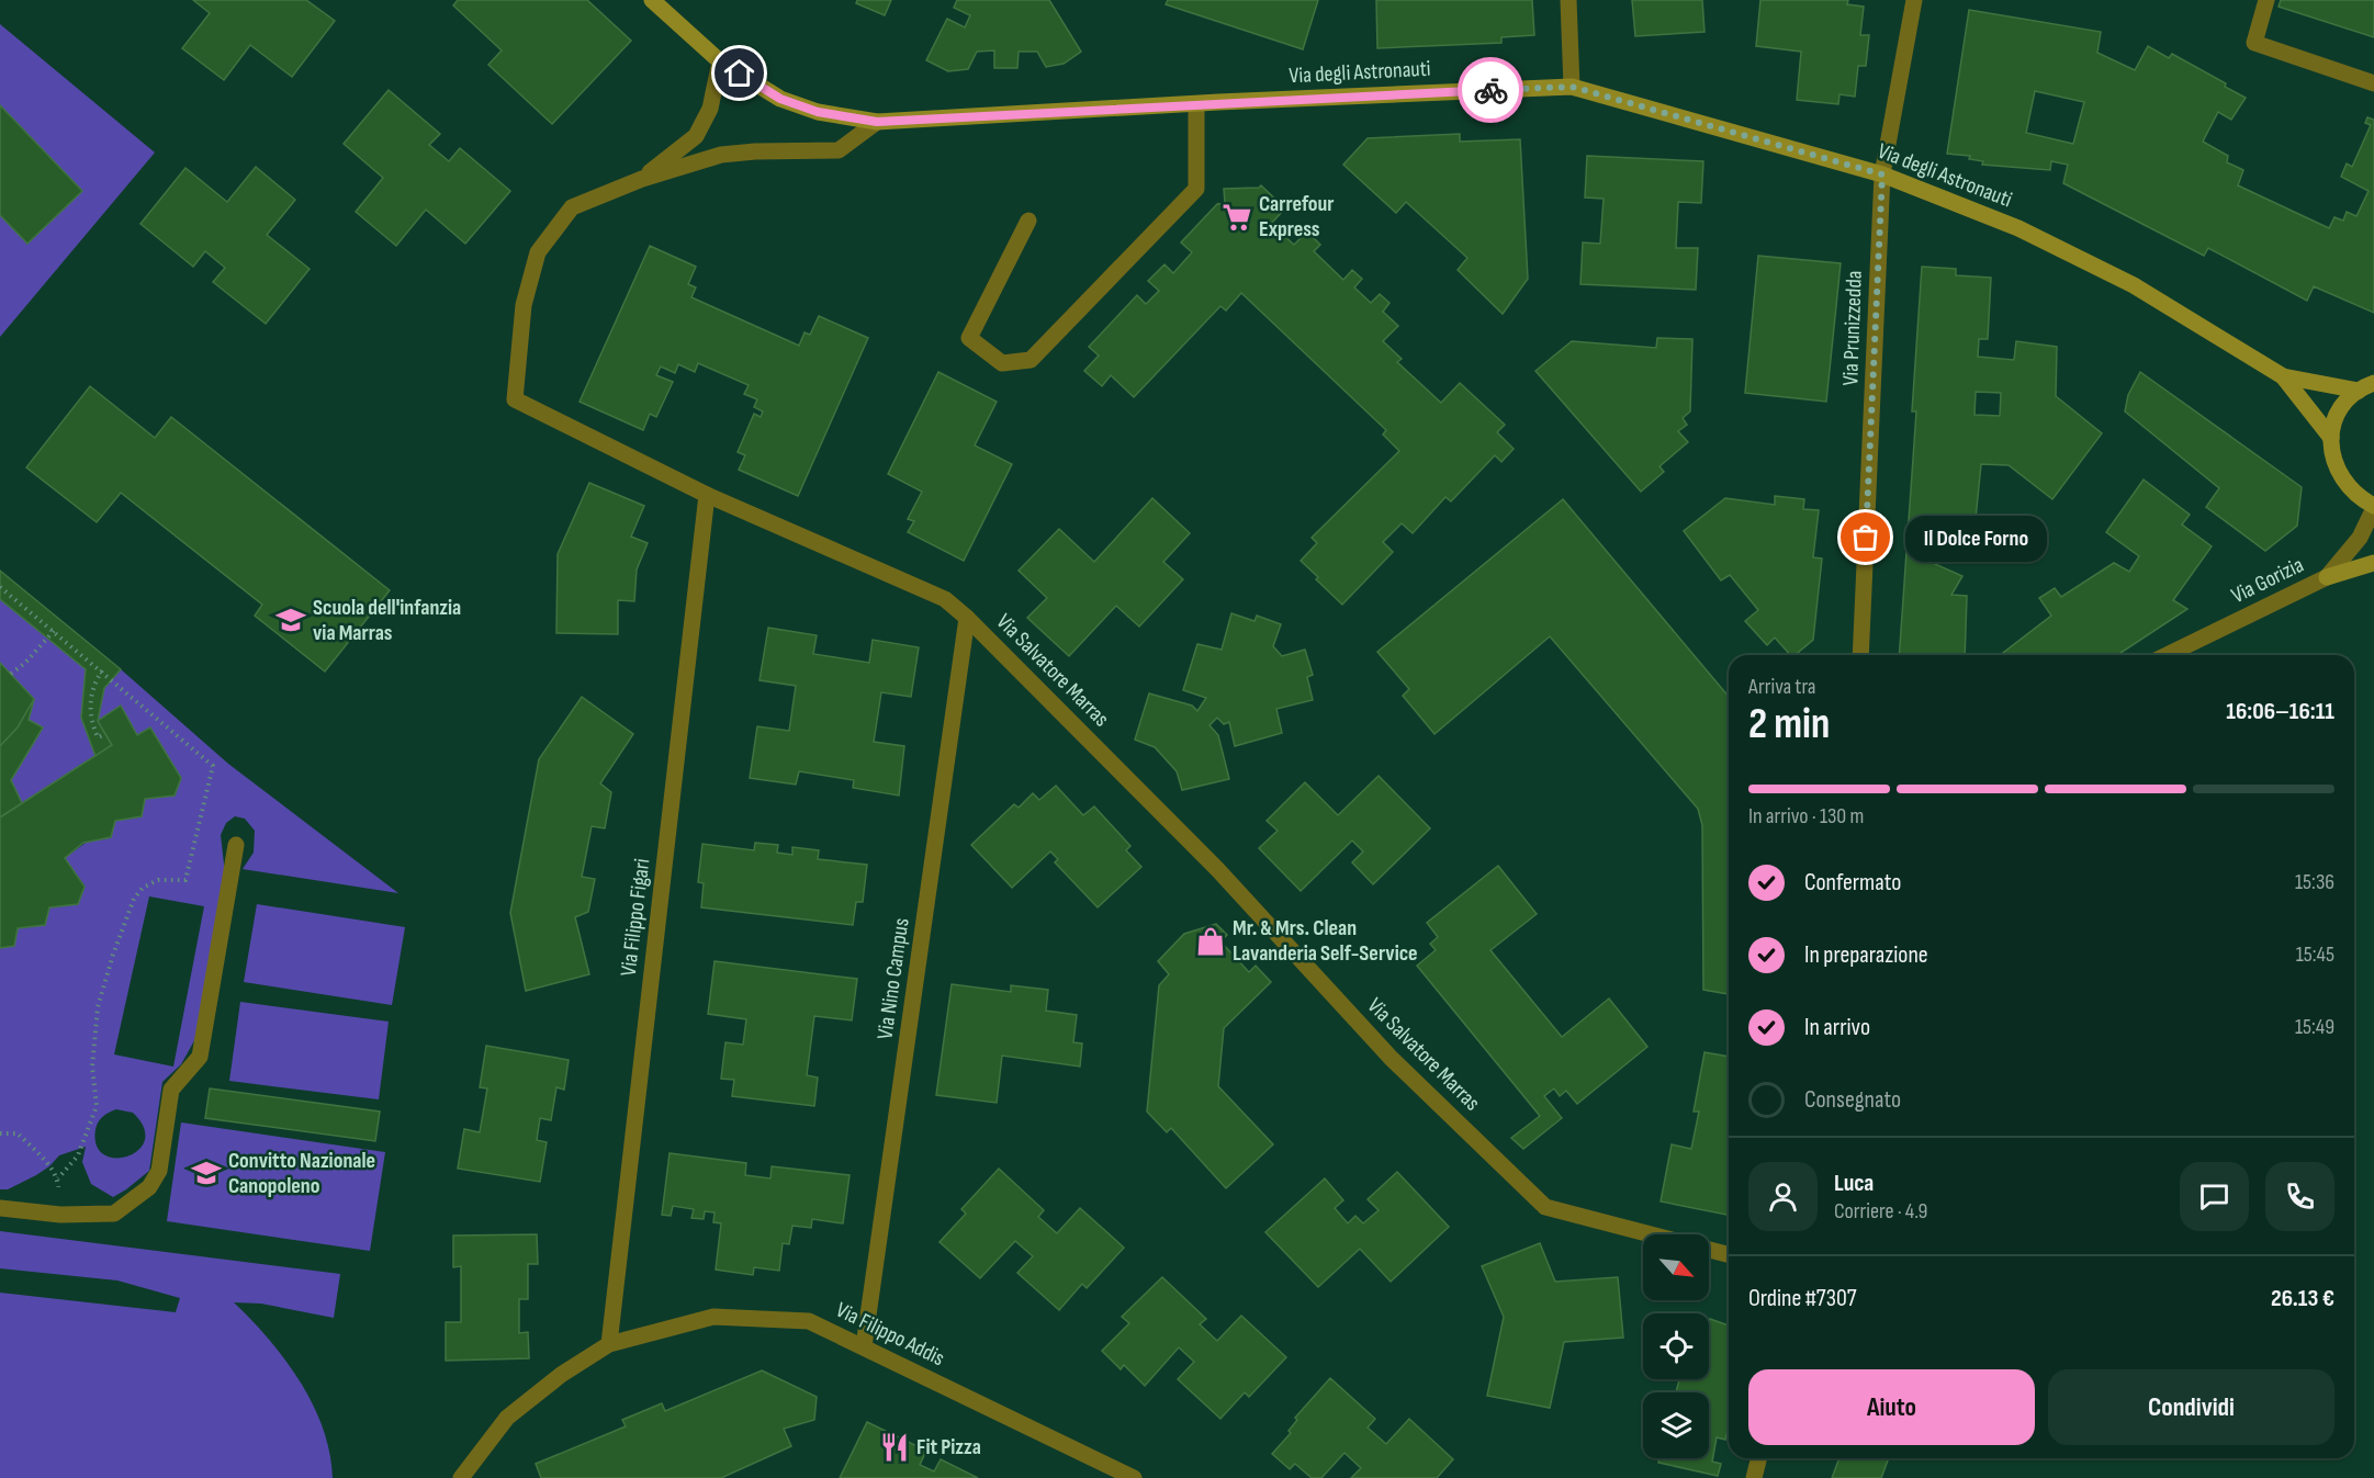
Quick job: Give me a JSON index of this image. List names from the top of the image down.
{
  "streets": {
    "main road": ["Via degli Astronauti"],
    "street": [
      "Via Prunizzedda",
      "Via Gorizia",
      "Via Salvatore Marras",
      "Via Filippo Figari",
      "Via Nino Campus",
      "Via Filippo Addis"
    ]
  },
  "crossings": [
    ["Via degli Astronauti", "Via Prunizzedda"],
    ["Via degli Astronauti", "Via Salvatore Marras"],
    ["Via Salvatore Marras", "Via Filippo Figari"],
    ["Via Salvatore Marras", "Via Nino Campus"],
    ["Via Filippo Figari", "Via Filippo Addis"],
    ["Via Nino Campus", "Via Filippo Addis"]
  ],
  "places": {
    "supermarket": ["Carrefour Express"],
    "other": ["Il Dolce Forno"],
    "school or university": ["Scuola dell'infanzia via Marras", "Convitto Nazionale Canopoleno"],
    "shop": ["Mr. & Mrs. Clean Lavanderia Self-Service"],
    "restaurant": ["Fit Pizza"]
  },
  "north": "bottom right",
  "page": {
    "bubble": "Il Dolce Forno",
    "heading": ["2 min", "Arriva tra", "16:06–16:11"],
    "panel": [
      "Luca",
      "Corriere · 4.9",
      "Ordine #7307",
      "26.13 €"
    ],
    "bar": "In arrivo · 130 m",
    "list": [
      ["Confermato", "15:36"],
      ["In preparazione", "15:45"],
      ["In arrivo", "15:49"],
      "Consegnato"
    ],
    "buttons": ["Aiuto", "Condividi"]
  }
}
